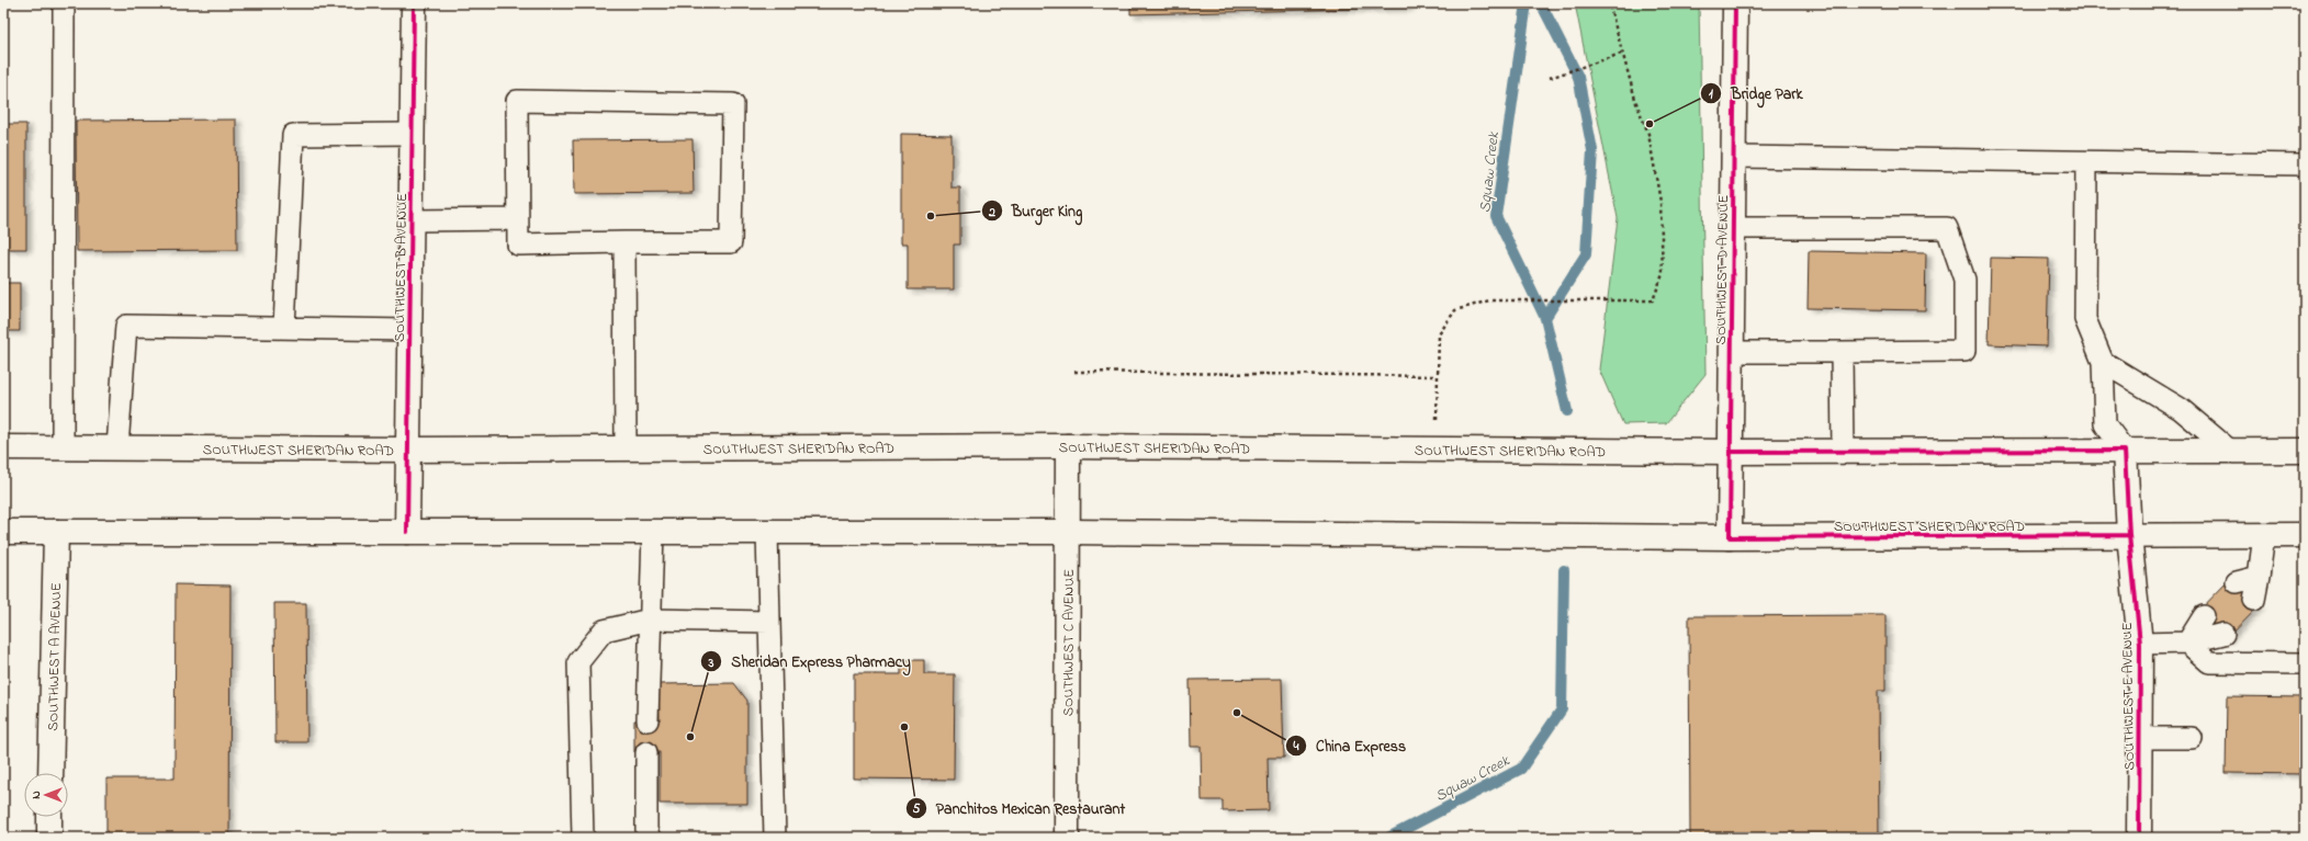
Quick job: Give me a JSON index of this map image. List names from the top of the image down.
{
  "streets": {
    "main road": [
      "SOUTHWEST B AVENUE",
      "SOUTHWEST D AVENUE",
      "SOUTHWEST SHERIDAN ROAD",
      "SOUTHWEST C AVENUE",
      "SOUTHWEST A AVENUE",
      "SOUTHWEST E AVENUE"
    ]
  },
  "crossings": [
    ["SOUTHWEST B AVENUE", "SOUTHWEST SHERIDAN ROAD"],
    ["SOUTHWEST D AVENUE", "SOUTHWEST SHERIDAN ROAD"],
    ["SOUTHWEST SHERIDAN ROAD", "SOUTHWEST C AVENUE"],
    ["SOUTHWEST SHERIDAN ROAD", "SOUTHWEST A AVENUE"],
    ["SOUTHWEST SHERIDAN ROAD", "SOUTHWEST E AVENUE"]
  ],
  "water": ["Squaw Creek"],
  "places": [
    "Bridge Park",
    "Burger King",
    "China Express",
    "Panchitos Mexican Restaurant",
    "Sheridan Express Pharmacy"
  ],
  "north": "left"
}
